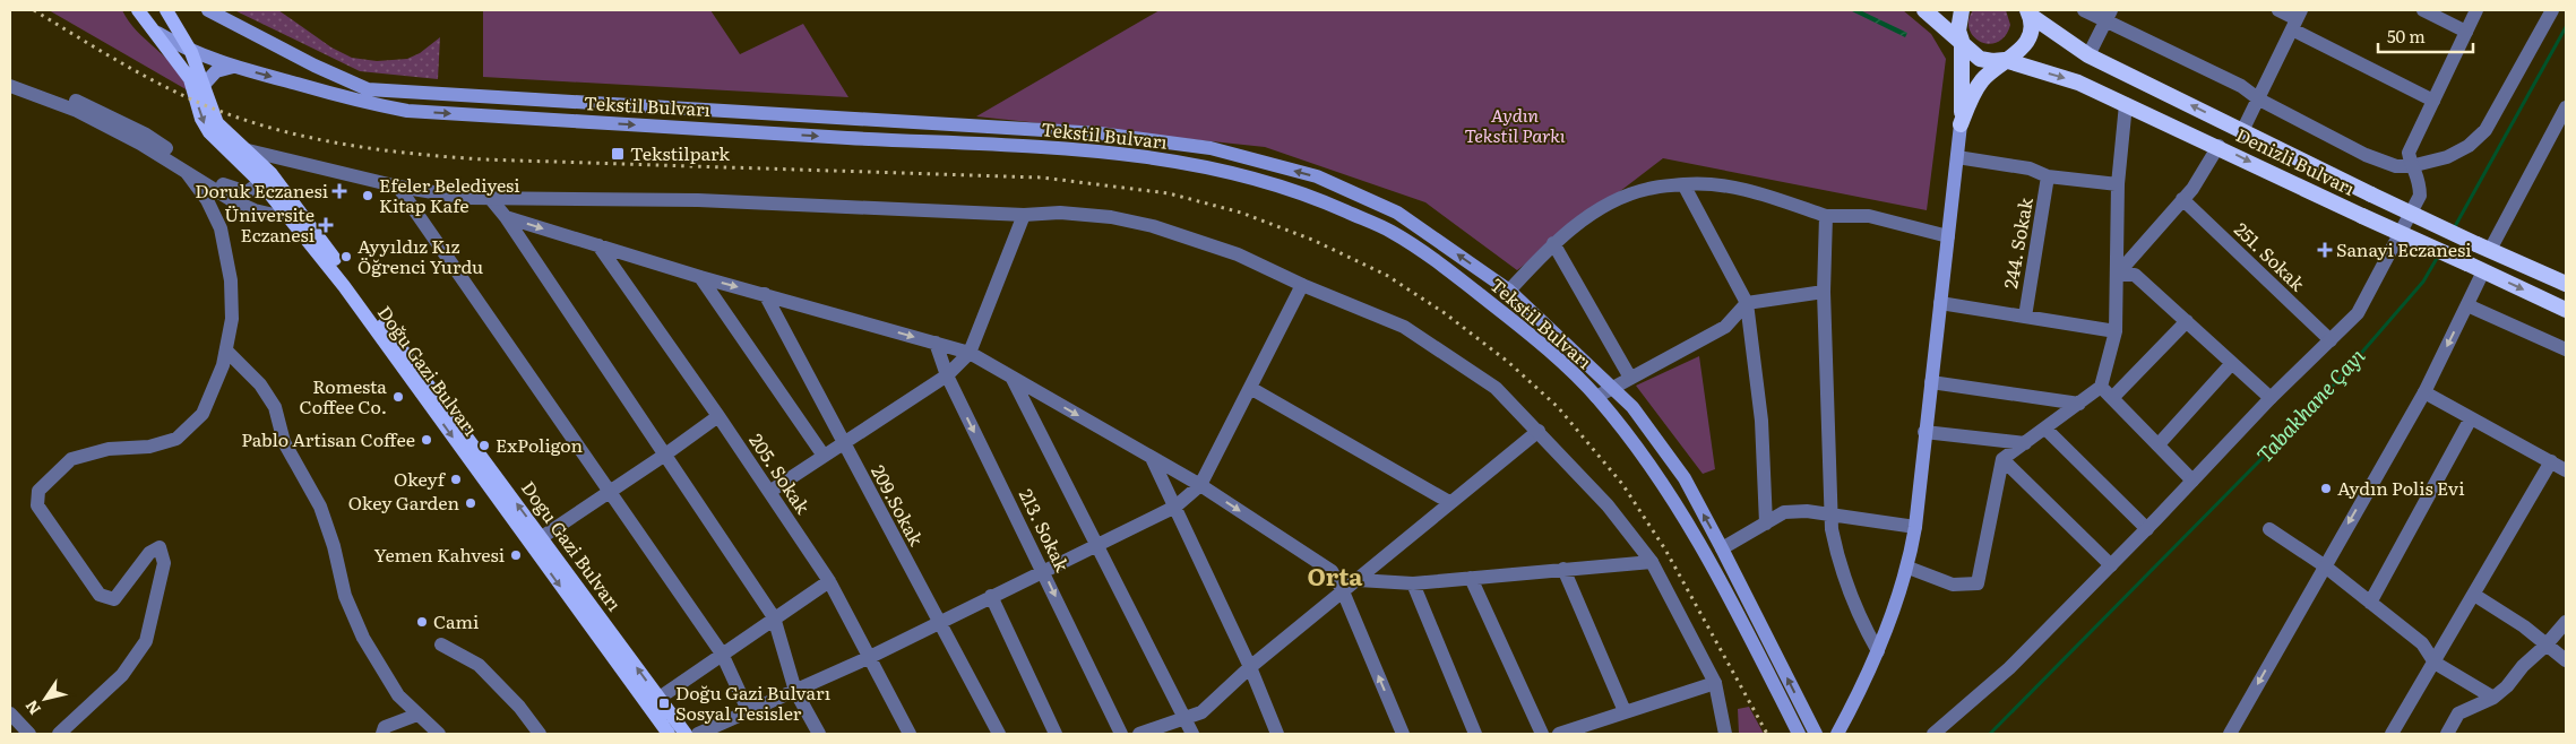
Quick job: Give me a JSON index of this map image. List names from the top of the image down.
{
  "streets": {
    "highway": ["Denizli Bulvarı"],
    "main road": ["Tekstil Bulvarı", "Doğu Gazi Bulvarı", "Dogu Gazi Bulvarı"],
    "street": [
      "244. Sokak",
      "251. Sokak",
      "205. Sokak",
      "209.Sokak",
      "213. Sokak"
    ]
  },
  "crossings": [
    ["Tekstil Bulvarı", "Doğu Gazi Bulvarı"],
    ["Tekstil Bulvarı", "Dogu Gazi Bulvarı"],
    ["Doğu Gazi Bulvarı", "Dogu Gazi Bulvarı"]
  ],
  "one_way": ["Doğu Gazi Bulvarı", "Dogu Gazi Bulvarı"],
  "districts": ["Orta"],
  "water": ["Tabakhane Çayı"],
  "parks": ["Aydın Tekstil Parkı"],
  "places": {
    "transit": ["Tekstilpark", "Doğu Gazi Bulvarı Sosyal Tesisler"],
    "health": ["Doruk Eczanesi", "Üniversite Eczanesi", "Sanayi Eczanesi"],
    "other": [
      "Efeler Belediyesi Kitap Kafe",
      "Ayyıldız Kız Öğrenci Yurdu",
      "Romesta Coffee Co.",
      "Pablo Artisan Coffee",
      "ExPoligon",
      "Okeyf",
      "Aydın Polis Evi",
      "Okey Garden",
      "Yemen Kahvesi",
      "Cami"
    ]
  },
  "scale_bar": "50 m",
  "north": "bottom left"
}
